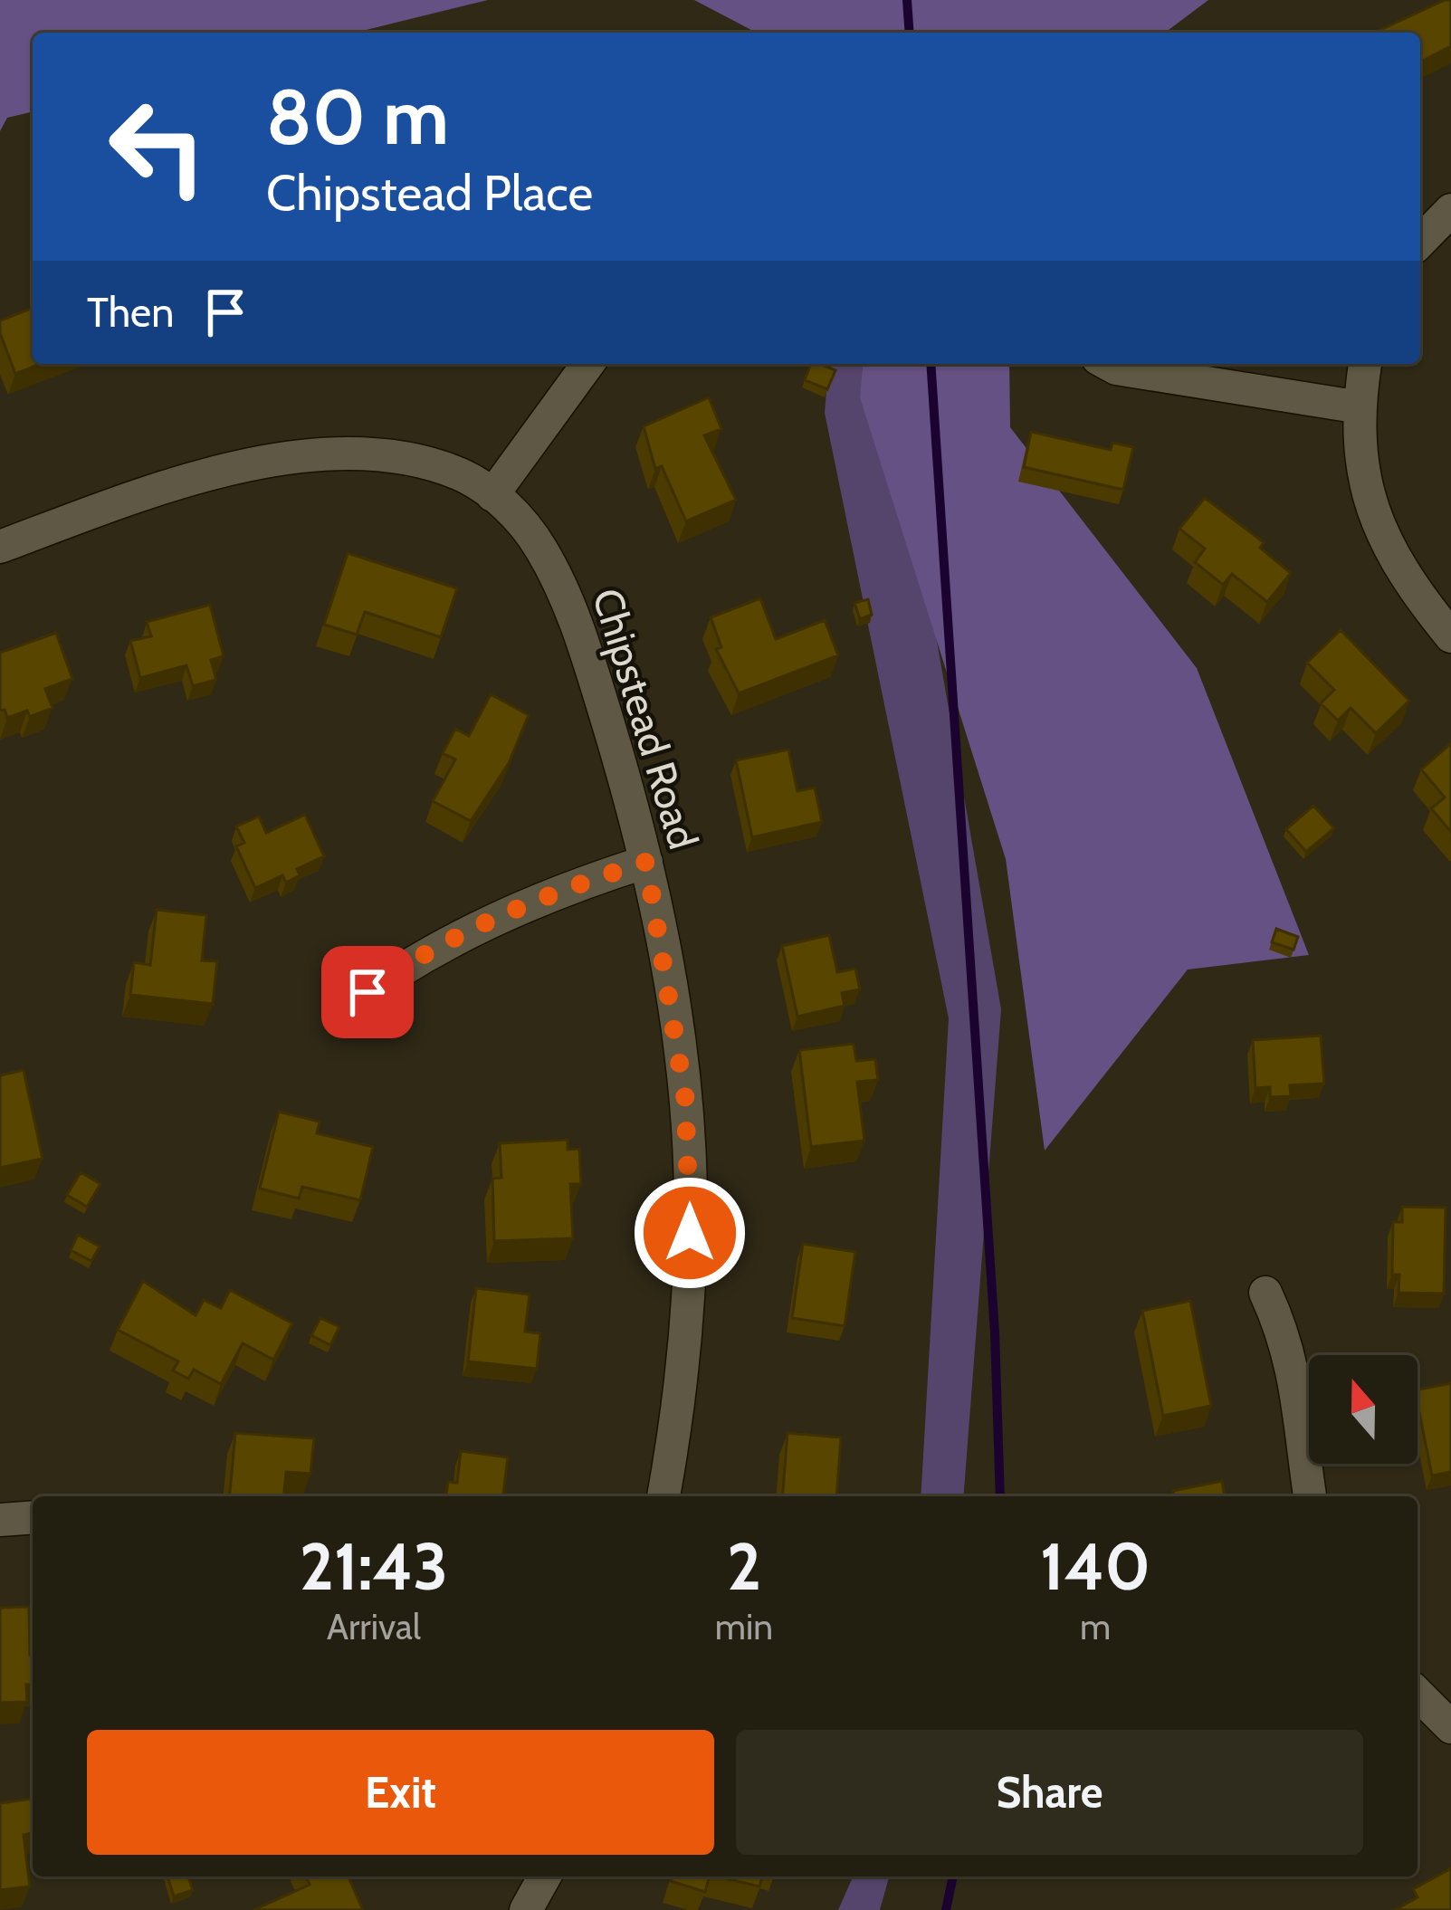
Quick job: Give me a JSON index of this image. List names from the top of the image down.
{
  "streets": {
    "street": ["Chipstead Road"]
  },
  "north": "top",
  "page": {
    "turn": ["80 m", "Chipstead Place"],
    "then": "Then",
    "eta": [
      "21:43",
      "Arrival",
      "2",
      "min",
      "140",
      "m"
    ],
    "buttons": ["Exit", "Share"]
  }
}
